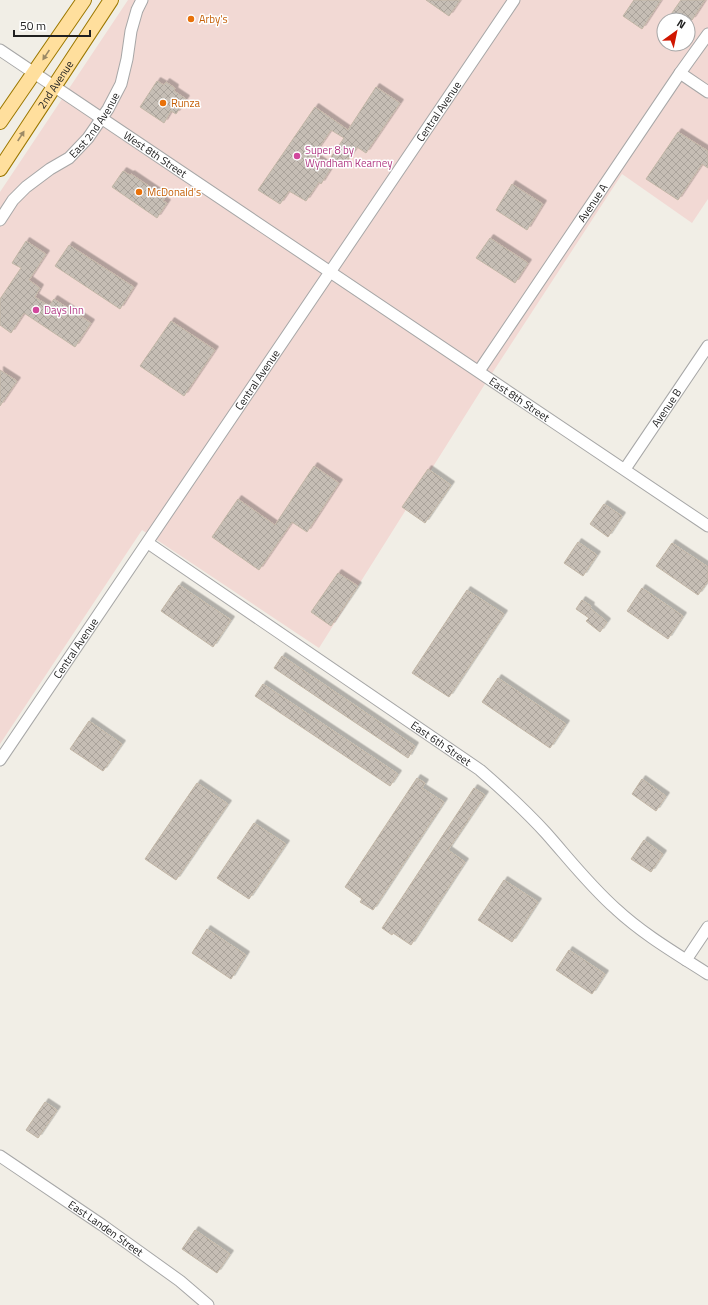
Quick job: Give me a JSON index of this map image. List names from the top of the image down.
{
  "streets": {
    "main road": ["2nd Avenue"],
    "street": [
      "Central Avenue",
      "East 2nd Avenue",
      "West 8th Street",
      "Avenue A",
      "East 8th Street",
      "Avenue B",
      "East 6th Street",
      "East Landen Street"
    ]
  },
  "crossings": [
    ["2nd Avenue", "West 8th Street"],
    ["Central Avenue", "West 8th Street"],
    ["Central Avenue", "East 8th Street"],
    ["Central Avenue", "East 6th Street"],
    ["East 2nd Avenue", "West 8th Street"],
    ["West 8th Street", "East 8th Street"],
    ["Avenue A", "East 8th Street"],
    ["East 8th Street", "Avenue B"]
  ],
  "places": [
    "Arby's",
    "Runza",
    "Super 8 by Wyndham Kearney",
    "McDonald's",
    "Days Inn"
  ],
  "scale_bar": "50 m",
  "north": "top right"
}
